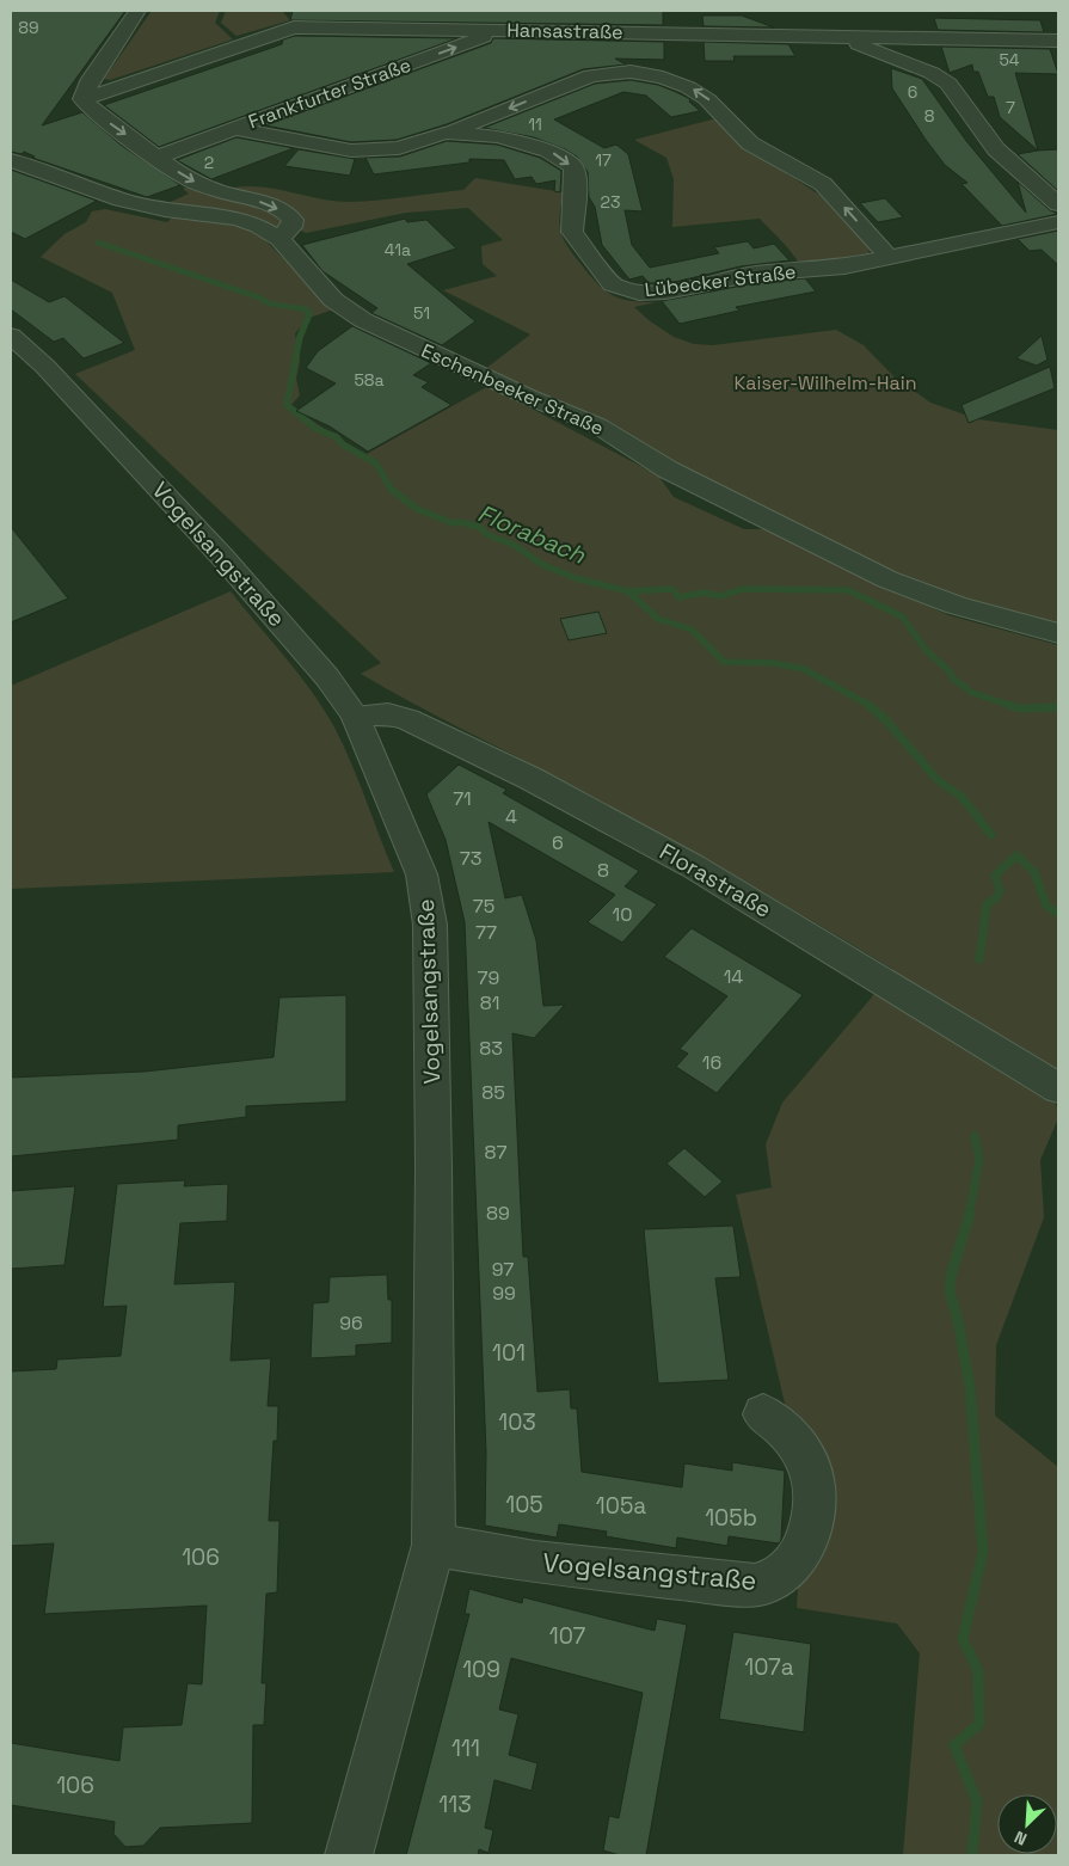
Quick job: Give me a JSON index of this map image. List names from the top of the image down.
{
  "streets": {
    "street": [
      "Hansastraße",
      "Frankfurter Straße",
      "Lübecker Straße",
      "Eschenbeeker Straße",
      "Vogelsangstraße",
      "Florastraße"
    ]
  },
  "crossings": [
    ["Hansastraße", "Frankfurter Straße"],
    ["Frankfurter Straße", "Lübecker Straße"],
    ["Vogelsangstraße", "Florastraße"]
  ],
  "one_way": ["Frankfurter Straße", "Lübecker Straße"],
  "water": ["Florabach"],
  "parks": ["Kaiser-Wilhelm-Hain"],
  "house_numbers": [
    "89",
    "54",
    "6",
    "7",
    "8",
    "11",
    "17",
    "2",
    "23",
    "41a",
    "51",
    "58a",
    "71",
    "4",
    "6",
    "73",
    "8",
    "75",
    "10",
    "77",
    "14",
    "79",
    "81",
    "83",
    "16",
    "85",
    "87",
    "89",
    "97",
    "99",
    "96",
    "101",
    "103",
    "105",
    "105a",
    "105b",
    "106",
    "107",
    "107a",
    "109",
    "111",
    "106",
    "113"
  ],
  "north": "bottom left"
}
